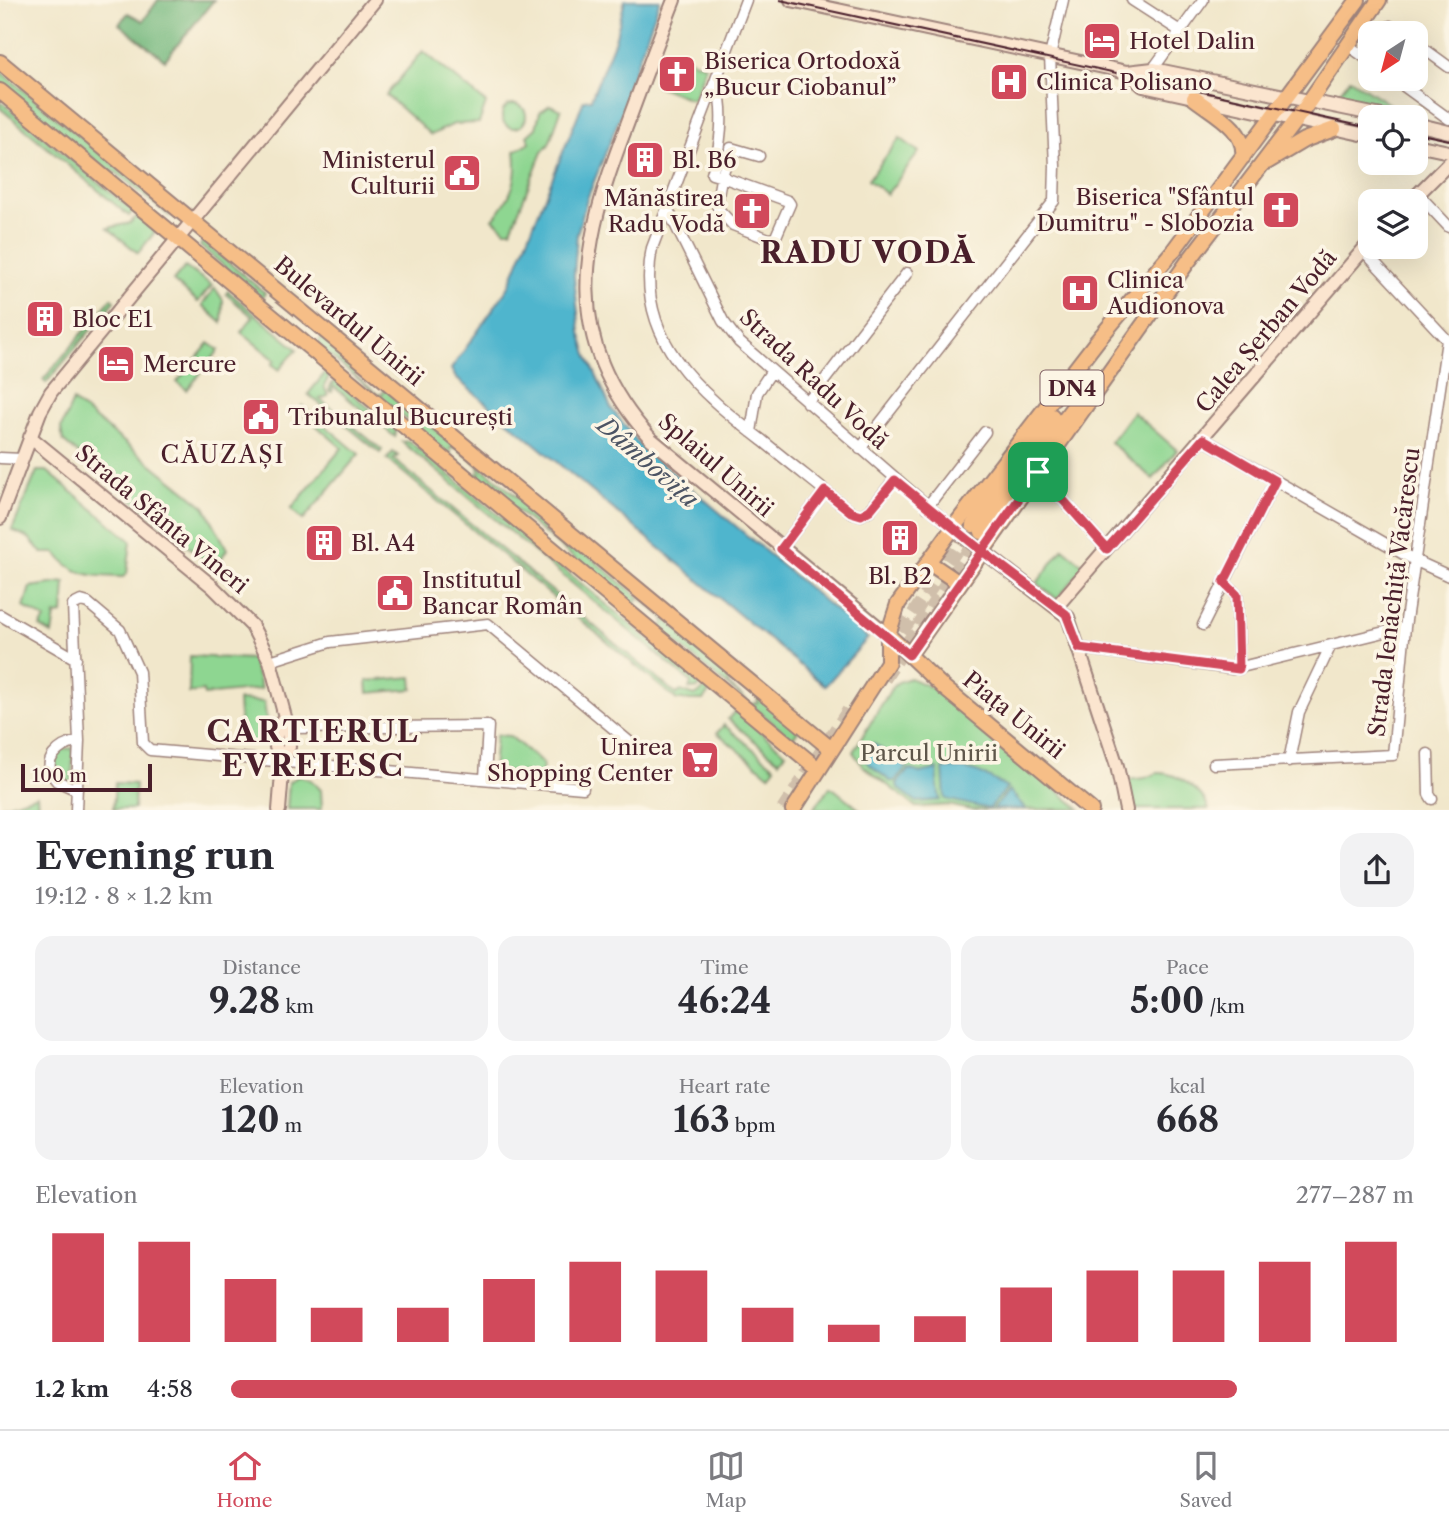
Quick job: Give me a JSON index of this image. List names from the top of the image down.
{
  "streets": {
    "main road": [
      "Bulevardul Unirii",
      "Calea Șerban Vodă",
      "DN4",
      "Splaiul Unirii",
      "Strada Sfânta Vineri",
      "Piața Unirii"
    ],
    "street": ["Strada Radu Vodă", "Strada Ienăchiță Văcărescu"]
  },
  "crossings": [
    ["Splaiul Unirii", "Piața Unirii"]
  ],
  "districts": ["RADU VODĂ", "CĂUZAȘI", "CARTIERUL EVREIESC"],
  "water": ["Dâmbovița"],
  "parks": ["Parcul Unirii"],
  "places": {
    "hotel": ["Hotel Dalin", "Mercure"],
    "church": ["Biserica Ortodoxă „Bucur Ciobanul”", "Biserica \"Sfântul Dumitru\" - Slobozia", "Mănăstirea Radu Vodă"],
    "hospital": ["Clinica Polisano", "Clinica Audionova"],
    "building": [
      "Bl. B6",
      "Bloc E1",
      "Bl. B2",
      "Bl. A4"
    ],
    "public building": ["Ministerul Culturii", "Tribunalul București", "Institutul Bancar Român"],
    "supermarket": ["Unirea Shopping Center"]
  },
  "scale_bar": "100 m",
  "north": "bottom left",
  "page": {
    "scale": "100 m",
    "heading": ["Evening run", "19:12 · 8 × 1.2 km"],
    "stats": [
      ["Distance", "9.28 km"],
      ["Time", "46:24"],
      ["Pace", "5:00 /km"],
      ["Elevation", "120 m"],
      ["Heart rate", "163 bpm"],
      ["kcal", "668"]
    ],
    "chart": ["Elevation", "277–287 m"],
    "list": [
      {
        "name": "1.2 km",
        "note": "4:58"
      }
    ],
    "tabs": ["Home", "Map", "Saved"]
  }
}
